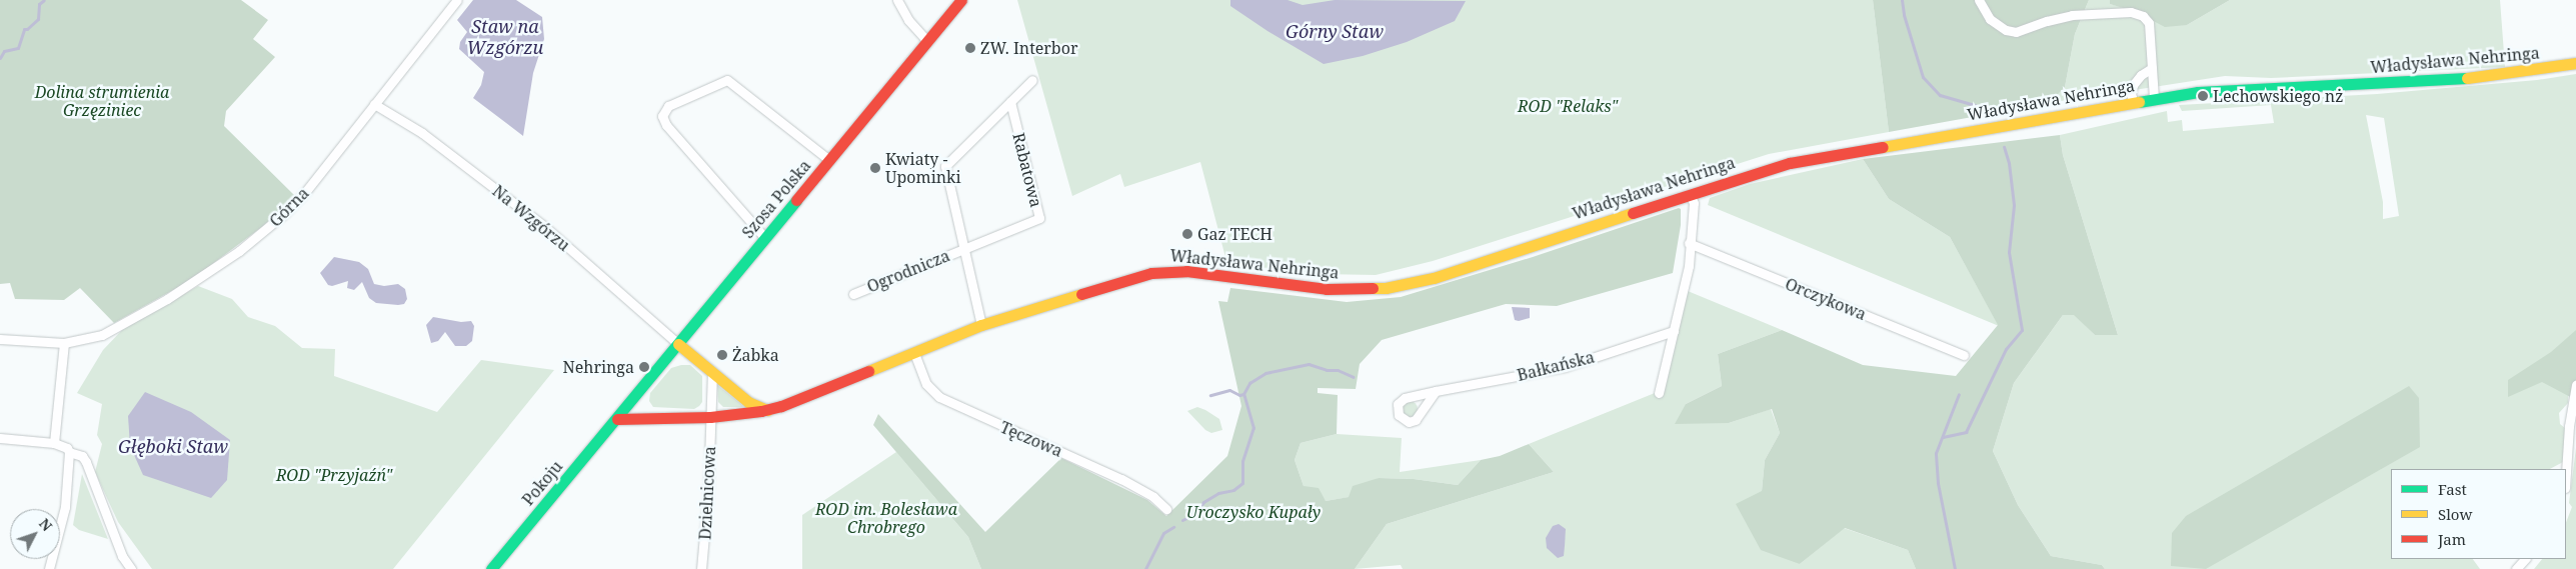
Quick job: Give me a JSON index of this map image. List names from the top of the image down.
{
  "streets": {
    "street": [
      "Władysława Nehringa",
      "Rabatowa",
      "Szosa Polska",
      "Górna",
      "Na Wzgórzu",
      "Ogrodnicza",
      "Orczykowa",
      "Bałkańska",
      "Tęczowa",
      "Pokoju",
      "Dzielnicowa"
    ]
  },
  "crossings": [
    ["Władysława Nehringa", "Szosa Polska"],
    ["Władysława Nehringa", "Ogrodnicza"],
    ["Władysława Nehringa", "Tęczowa"],
    ["Władysława Nehringa", "Pokoju"],
    ["Władysława Nehringa", "Dzielnicowa"],
    ["Rabatowa", "Ogrodnicza"],
    ["Szosa Polska", "Na Wzgórzu"],
    ["Szosa Polska", "Pokoju"],
    ["Górna", "Na Wzgórzu"]
  ],
  "water": ["Staw na Wzgórzu", "Górny Staw", "Głęboki Staw"],
  "parks": [
    "Dolina strumienia Grzęziniec",
    "ROD \"Relaks\"",
    "ROD \"Przyjaźń\"",
    "ROD im. Bolesława Chrobrego",
    "Uroczysko Kupały"
  ],
  "places": [
    "ZW. Interbor",
    "Lechowskiego nż",
    "Kwiaty - Upominki",
    "Gaz TECH",
    "Żabka",
    "Nehringa"
  ],
  "legend": ["Fast", "Slow", "Jam"],
  "north": "top right"
}
